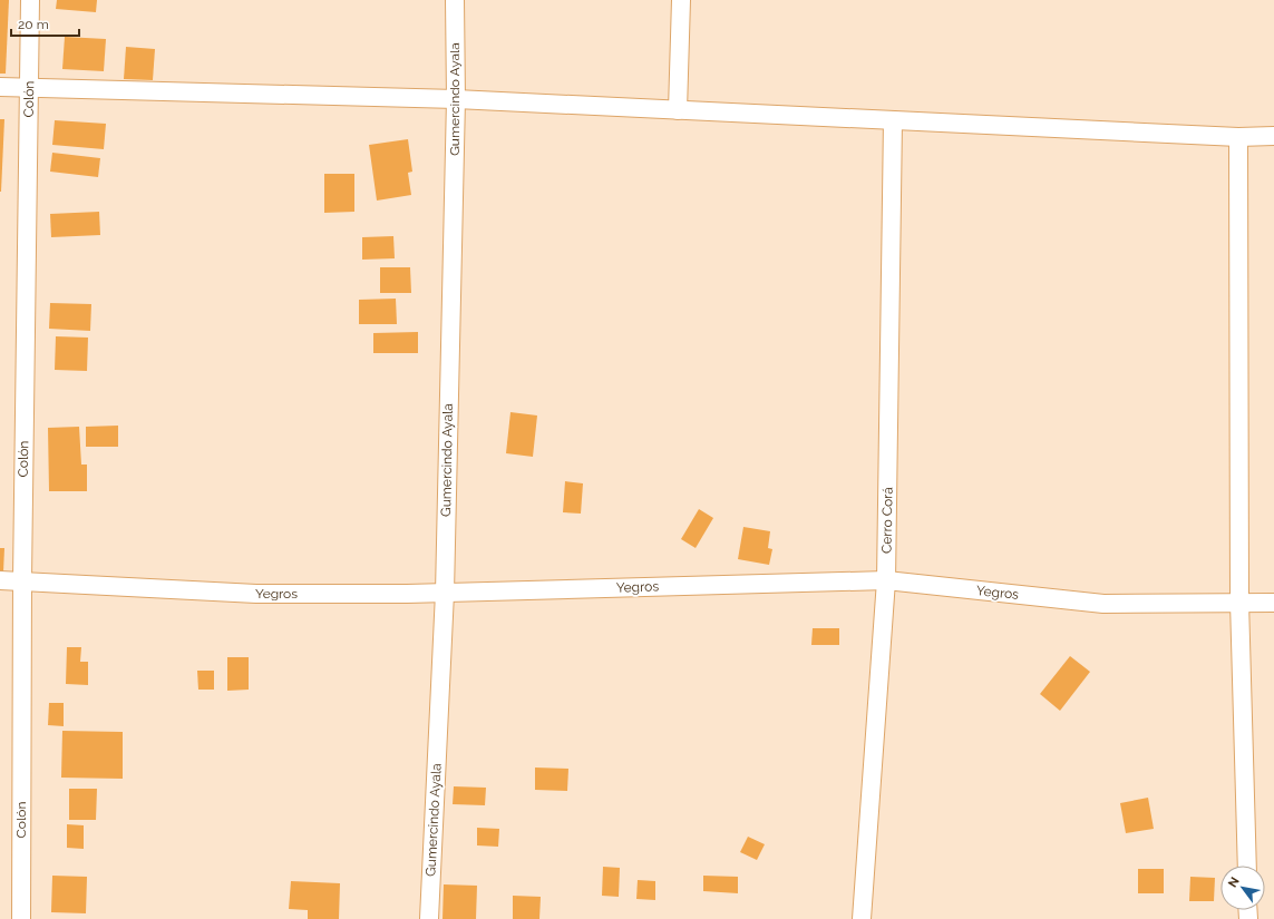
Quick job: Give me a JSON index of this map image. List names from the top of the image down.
{
  "streets": {
    "street": [
      "Colón",
      "Gumercindo Ayala",
      "Cerro Corá",
      "Yegros"
    ]
  },
  "crossings": [
    ["Colón", "Yegros"],
    ["Gumercindo Ayala", "Yegros"],
    ["Cerro Corá", "Yegros"]
  ],
  "scale_bar": "20 m",
  "north": "top left"
}
